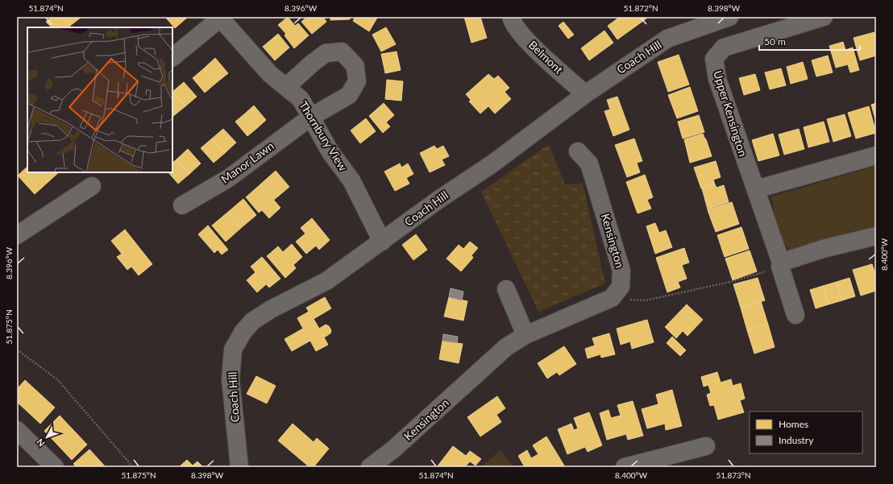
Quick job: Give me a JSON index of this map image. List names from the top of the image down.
{
  "streets": {
    "street": [
      "Belmont",
      "Coach Hill",
      "Upper Kensington",
      "Thornbury View",
      "Manor Lawn",
      "Kensington"
    ]
  },
  "crossings": [
    ["Belmont", "Coach Hill"],
    ["Coach Hill", "Thornbury View"],
    ["Thornbury View", "Manor Lawn"]
  ],
  "legend": ["Homes", "Industry"],
  "scale_bar": "50 m",
  "north": "bottom left",
  "coordinates": [
    "51.874°N",
    "8.396°W",
    "51.872°N",
    "8.398°W",
    "8.400°W",
    "51.875°N",
    "51.873°N"
  ]
}
